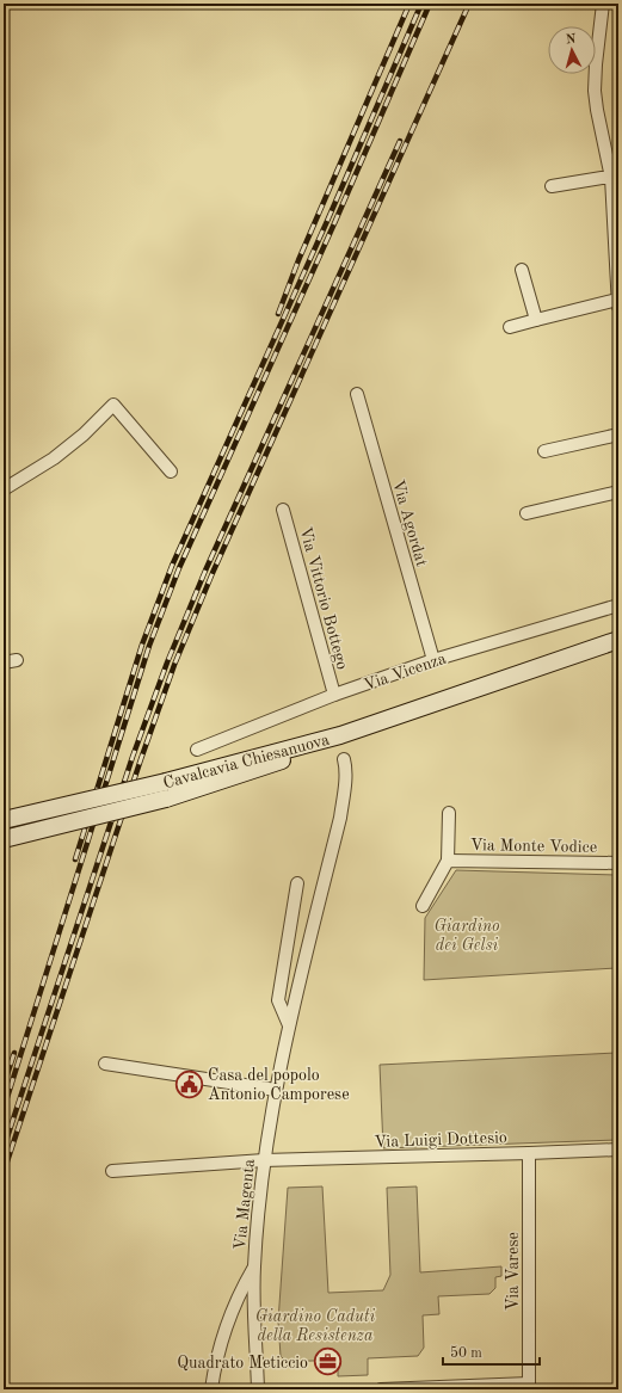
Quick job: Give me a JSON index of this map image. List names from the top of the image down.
{
  "streets": {
    "main road": ["Cavalcavia Chiesanuova"],
    "street": [
      "Via Agordat",
      "Via Vittorio Bottego",
      "Via Vicenza",
      "Via Monte Vodice",
      "Via Luigi Dottesio",
      "Via Magenta",
      "Via Varese"
    ]
  },
  "crossings": [
    ["Via Agordat", "Via Vicenza"],
    ["Via Vittorio Bottego", "Via Vicenza"],
    ["Via Luigi Dottesio", "Via Magenta"],
    ["Via Luigi Dottesio", "Via Varese"]
  ],
  "parks": ["Giardino dei Gelsi", "Giardino Caduti della Resistenza"],
  "places": {
    "public building": ["Casa del popolo Antonio Camporese"],
    "office": ["Quadrato Meticcio"]
  },
  "scale_bar": "50 m",
  "north": "top"
}
